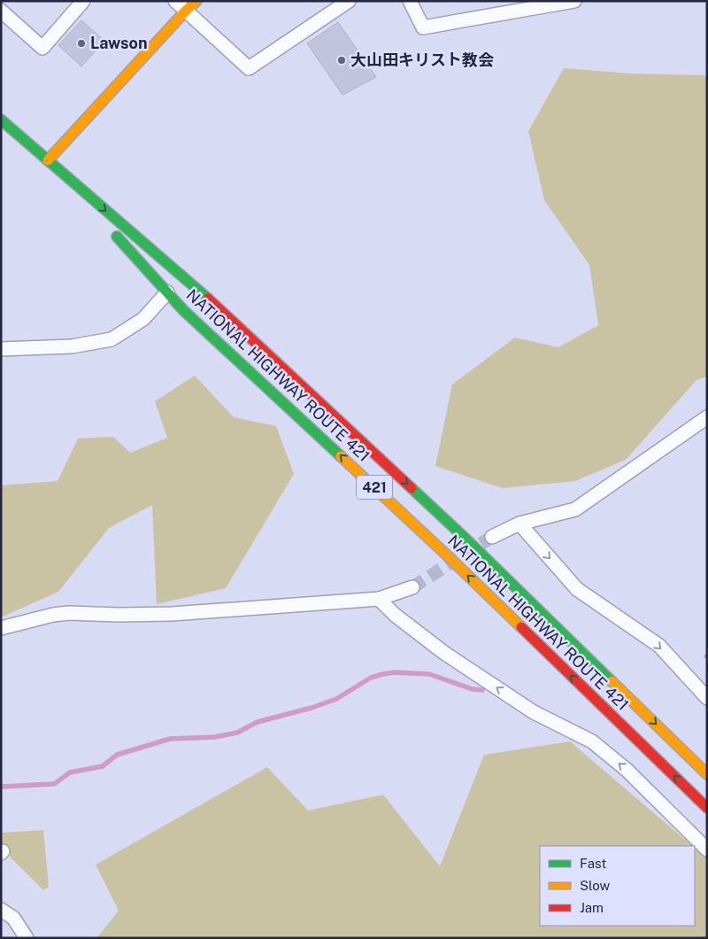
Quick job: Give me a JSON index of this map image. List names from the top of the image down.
{
  "streets": {
    "main road": ["NATIONAL HIGHWAY ROUTE 421", "421"]
  },
  "places": ["Lawson", "大山田キリスト教会"],
  "legend": ["Fast", "Slow", "Jam"]
}
